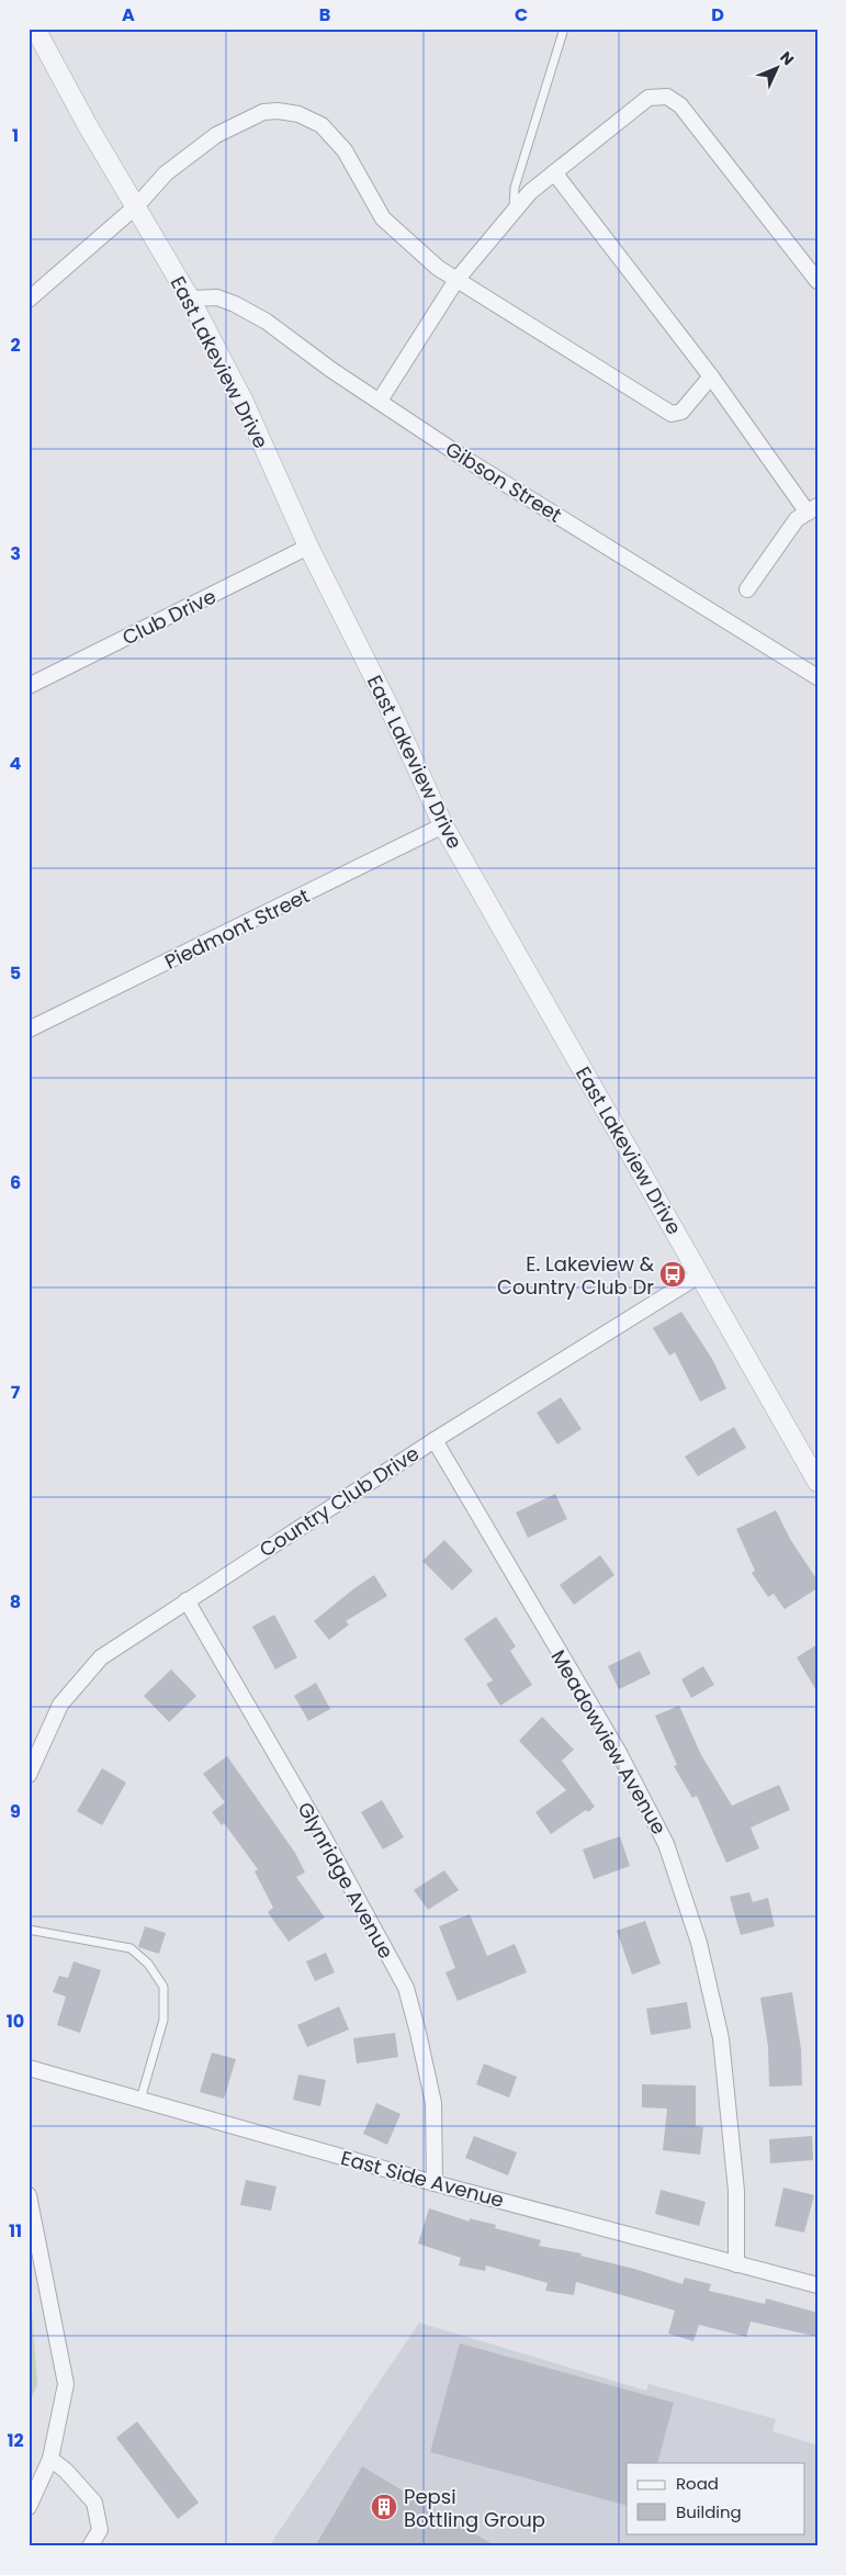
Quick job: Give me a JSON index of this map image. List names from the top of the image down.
{
  "streets": {
    "street": [
      "East Lakeview Drive",
      "Gibson Street",
      "Club Drive",
      "Piedmont Street",
      "Country Club Drive",
      "Meadowview Avenue",
      "Glynridge Avenue",
      "East Side Avenue"
    ]
  },
  "crossings": [
    ["East Lakeview Drive", "Gibson Street"],
    ["East Lakeview Drive", "Club Drive"],
    ["East Lakeview Drive", "Piedmont Street"],
    ["East Lakeview Drive", "Country Club Drive"],
    ["Country Club Drive", "Meadowview Avenue"],
    ["Country Club Drive", "Glynridge Avenue"],
    ["Meadowview Avenue", "East Side Avenue"],
    ["Glynridge Avenue", "East Side Avenue"]
  ],
  "places": {
    "bus stop": ["E. Lakeview & Country Club Dr"],
    "building": ["Pepsi Bottling Group"]
  },
  "legend": ["Road", "Building"],
  "north": "top right",
  "grid": {
    "columns": [
      "A",
      "B",
      "C",
      "D"
    ],
    "rows": [
      "1",
      "2",
      "3",
      "4",
      "5",
      "6",
      "7",
      "8",
      "9",
      "10",
      "11",
      "12"
    ]
  }
}
